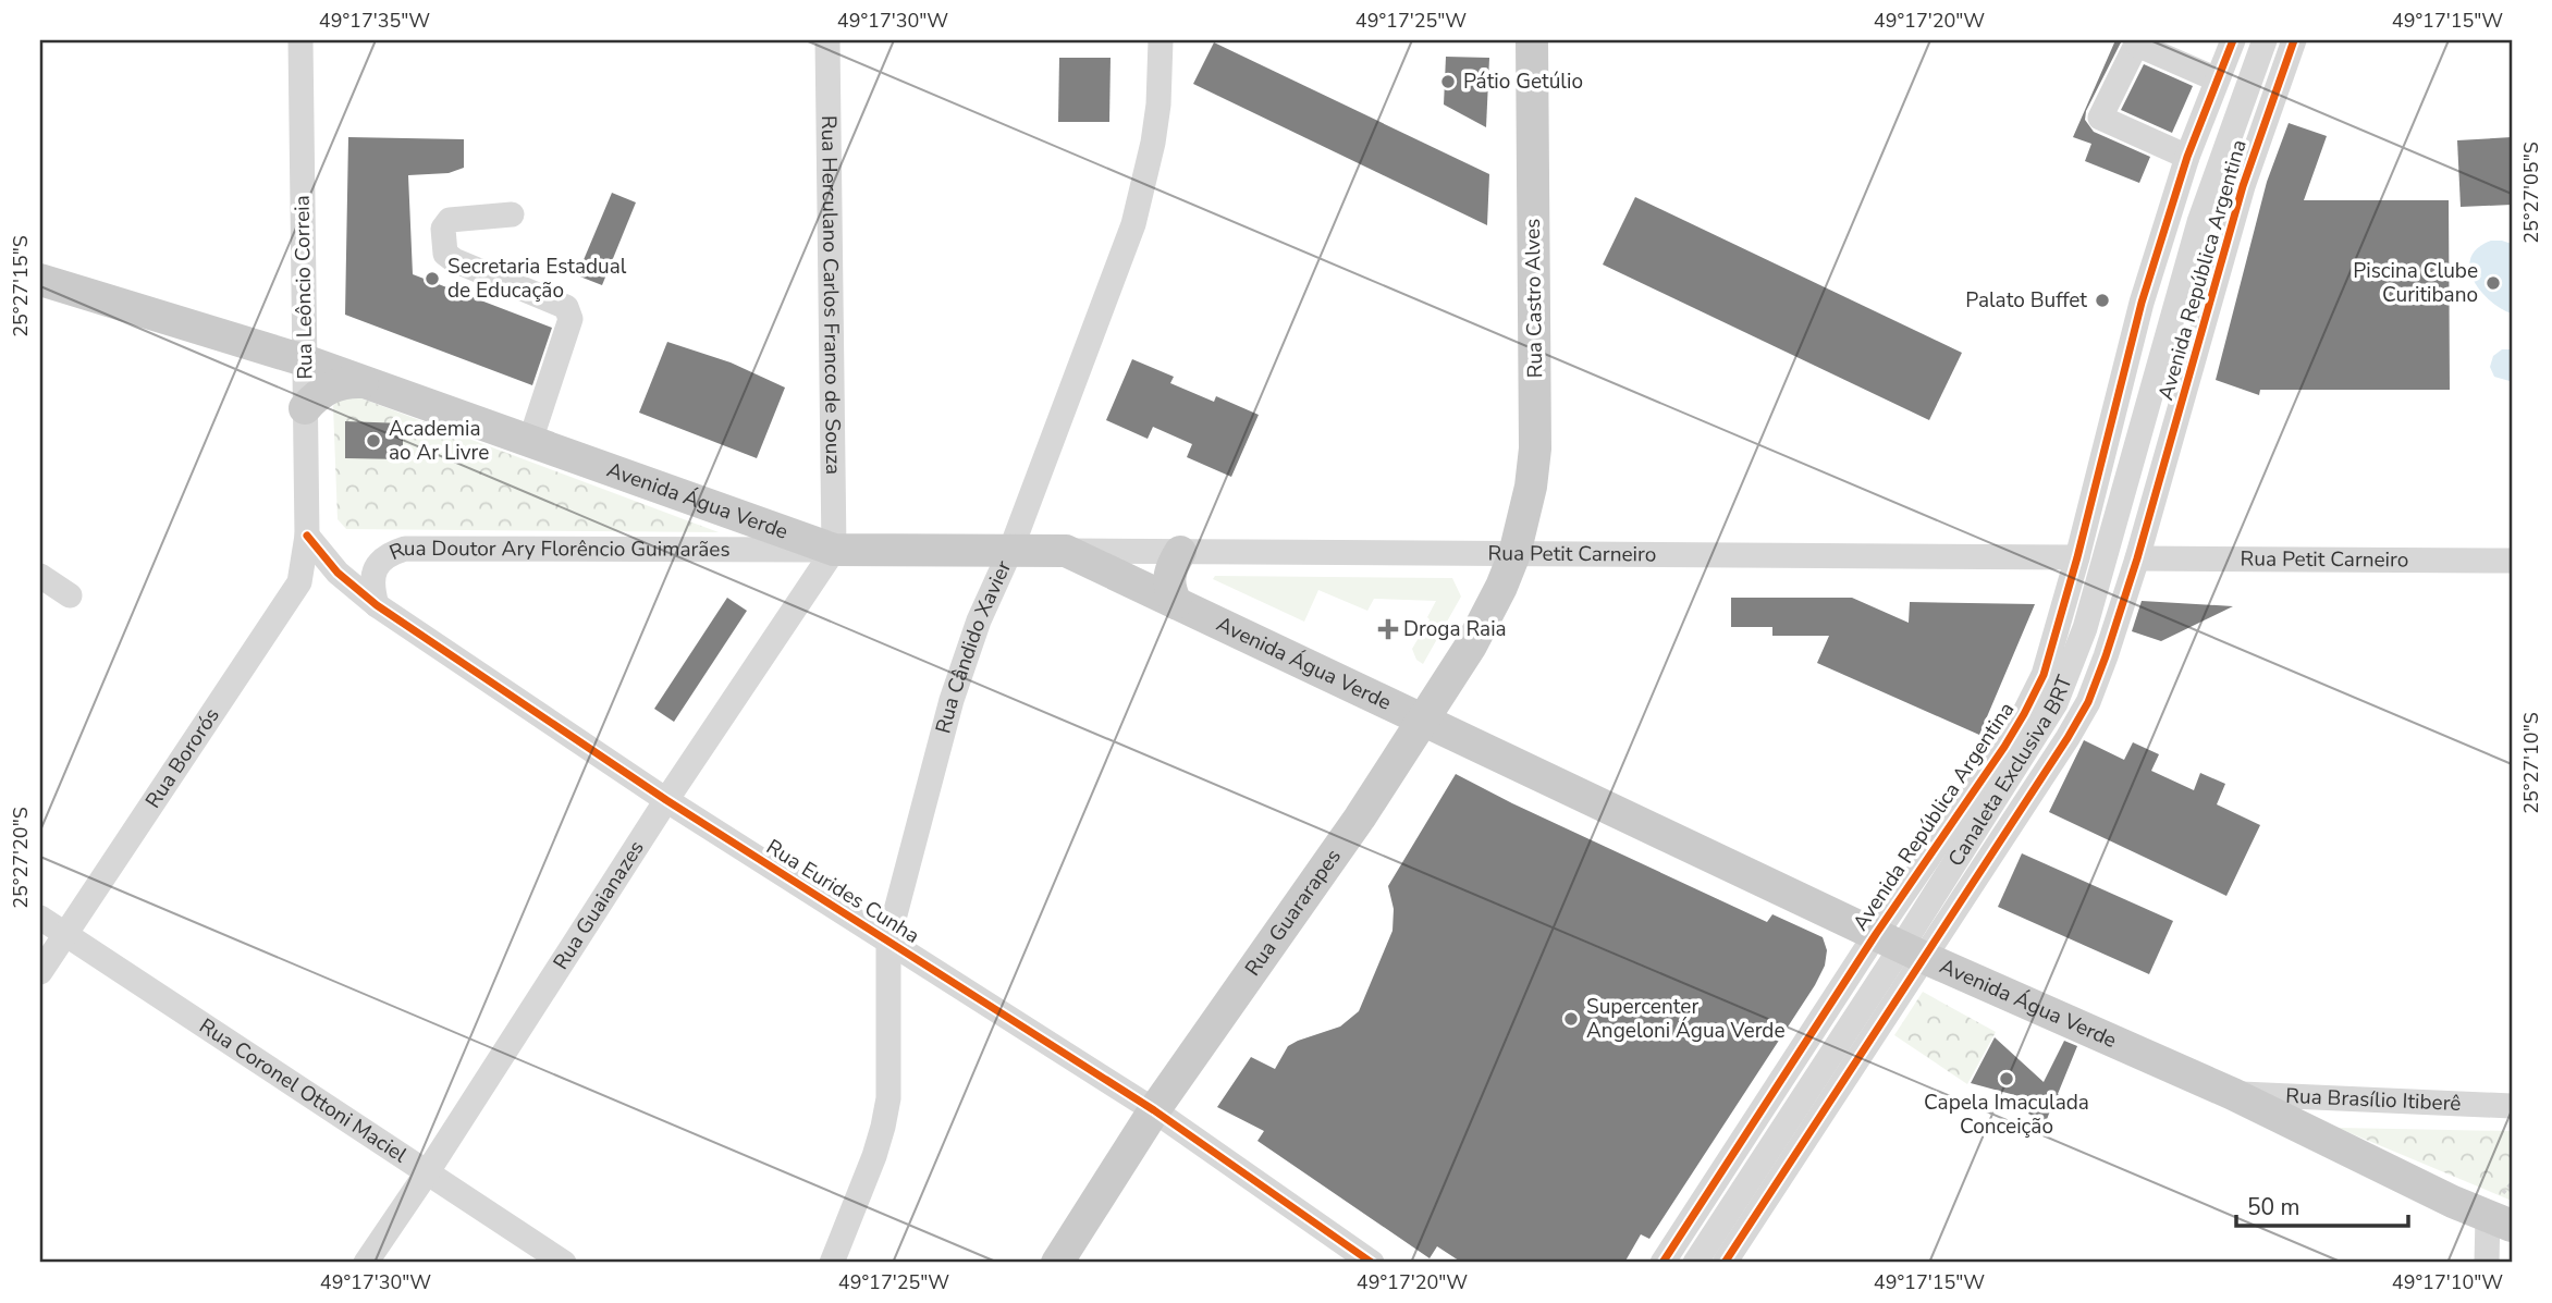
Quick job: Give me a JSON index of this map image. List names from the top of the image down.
{
  "streets": {
    "main road": ["Rua Castro Alves", "Avenida Água Verde", "Rua Guararapes"],
    "street": [
      "Avenida República Argentina",
      "Rua Leôncio Correia",
      "Rua Herculano Carlos Franco de Souza",
      "Rua Doutor Ary Florêncio Guimarães",
      "Rua Petit Carneiro",
      "Rua Cândido Xavier",
      "Rua Bororós",
      "Canaleta Exclusiva BRT",
      "Rua Eurides Cunha",
      "Rua Guaianazes",
      "Rua Coronel Ottoni Maciel",
      "Rua Brasílio Itiberê"
    ]
  },
  "crossings": [
    ["Avenida República Argentina", "Avenida Água Verde"],
    ["Avenida República Argentina", "Rua Petit Carneiro"],
    ["Avenida República Argentina", "Canaleta Exclusiva BRT"],
    ["Rua Leôncio Correia", "Avenida Água Verde"],
    ["Rua Leôncio Correia", "Rua Bororós"],
    ["Rua Leôncio Correia", "Rua Eurides Cunha"],
    ["Rua Herculano Carlos Franco de Souza", "Avenida Água Verde"],
    ["Rua Herculano Carlos Franco de Souza", "Rua Doutor Ary Florêncio Guimarães"],
    ["Rua Herculano Carlos Franco de Souza", "Rua Guaianazes"],
    ["Rua Castro Alves", "Rua Petit Carneiro"],
    ["Rua Castro Alves", "Rua Guararapes"],
    ["Avenida Água Verde", "Rua Doutor Ary Florêncio Guimarães"],
    ["Avenida Água Verde", "Rua Petit Carneiro"],
    ["Avenida Água Verde", "Rua Cândido Xavier"],
    ["Avenida Água Verde", "Canaleta Exclusiva BRT"],
    ["Avenida Água Verde", "Rua Guaianazes"],
    ["Avenida Água Verde", "Rua Guararapes"],
    ["Avenida Água Verde", "Rua Brasílio Itiberê"],
    ["Rua Doutor Ary Florêncio Guimarães", "Rua Eurides Cunha"],
    ["Rua Doutor Ary Florêncio Guimarães", "Rua Guaianazes"],
    ["Rua Petit Carneiro", "Rua Guararapes"],
    ["Rua Cândido Xavier", "Rua Eurides Cunha"],
    ["Rua Bororós", "Rua Eurides Cunha"],
    ["Rua Bororós", "Rua Coronel Ottoni Maciel"],
    ["Rua Eurides Cunha", "Rua Guaianazes"],
    ["Rua Eurides Cunha", "Rua Guararapes"],
    ["Rua Guaianazes", "Rua Coronel Ottoni Maciel"]
  ],
  "places": {
    "other": [
      "Pátio Getúlio",
      "Secretaria Estadual de Educação",
      "Piscina Clube Curitibano",
      "Palato Buffet",
      "Academia ao Ar Livre",
      "Supercenter Angeloni Água Verde",
      "Capela Imaculada Conceição"
    ],
    "health": ["Droga Raia"]
  },
  "scale_bar": "50 m",
  "coordinates": [
    "49°17'35\"W",
    "49°17'30\"W",
    "49°17'25\"W",
    "49°17'20\"W",
    "49°17'15\"W",
    "25°27'05\"S",
    "25°27'15\"S",
    "25°27'10\"S",
    "25°27'20\"S",
    "49°17'10\"W"
  ]
}
